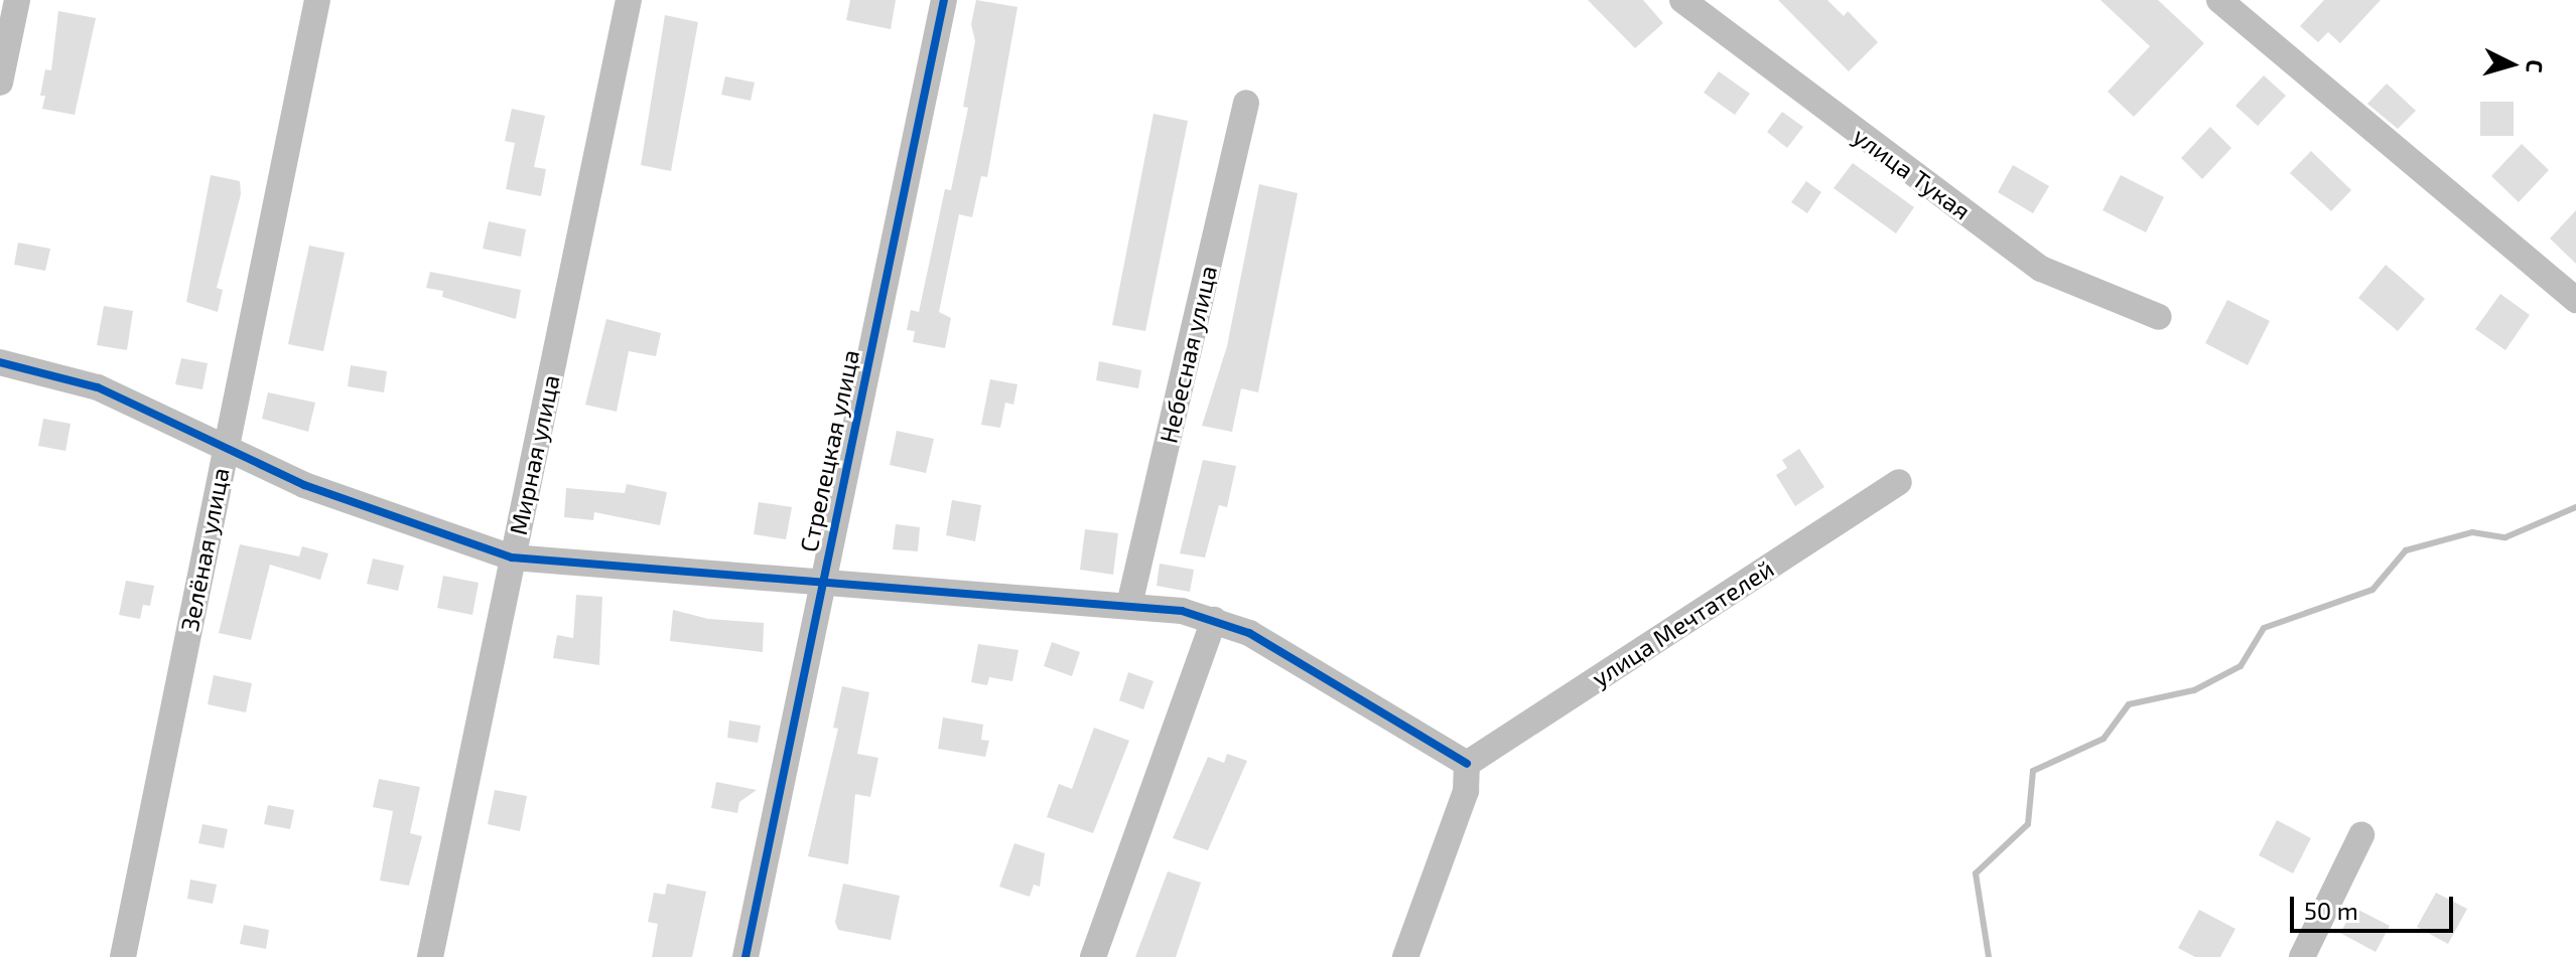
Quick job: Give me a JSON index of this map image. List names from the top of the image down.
{
  "streets": {
    "street": [
      "улица Тукая",
      "Небесная улица",
      "Стрелецкая улица",
      "Мирная улица",
      "Зелёная улица",
      "улица Мечтателей"
    ]
  },
  "scale_bar": "50 m",
  "north": "right"
}
